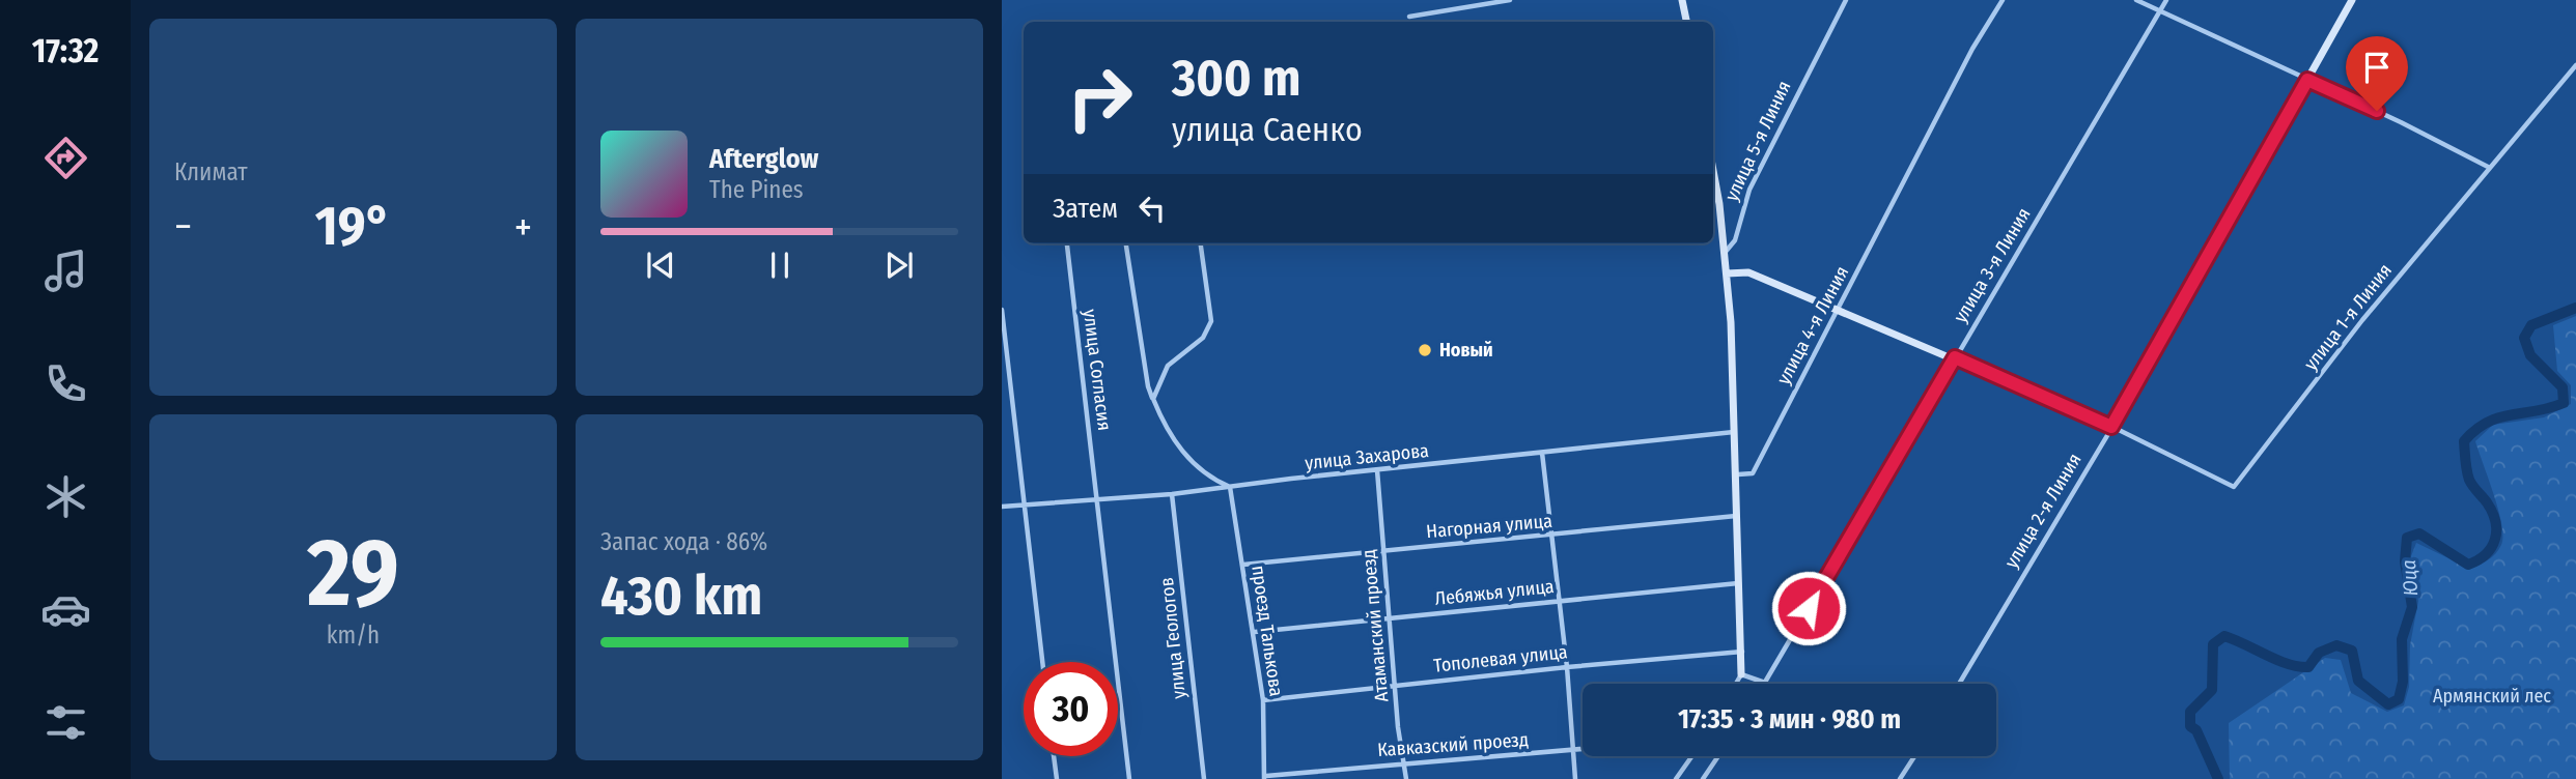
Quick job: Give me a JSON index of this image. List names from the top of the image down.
{
  "streets": {
    "street": [
      "улица 5-я Линия",
      "улица 3-я Линия",
      "улица 1-я Линия",
      "улица 4-я Линия",
      "улица Согласия",
      "улица Захарова",
      "улица 2-я Линия",
      "Нагорная улица",
      "Лебяжья улица",
      "Атаманский проезд",
      "проезд Талькова",
      "улица Геологов",
      "Тополевая улица",
      "Кавказский проезд"
    ]
  },
  "crossings": [
    ["улица 1-я Линия", "улица 2-я Линия"],
    ["улица Согласия", "улица Захарова"],
    ["улица Захарова", "Атаманский проезд"],
    ["улица Захарова", "проезд Талькова"],
    ["улица Захарова", "улица Геологов"],
    ["Нагорная улица", "Атаманский проезд"],
    ["Нагорная улица", "проезд Талькова"],
    ["Лебяжья улица", "Атаманский проезд"],
    ["Лебяжья улица", "проезд Талькова"],
    ["Атаманский проезд", "Тополевая улица"],
    ["Атаманский проезд", "Кавказский проезд"],
    ["проезд Талькова", "Тополевая улица"],
    ["проезд Талькова", "Кавказский проезд"]
  ],
  "water": ["Юца"],
  "parks": ["Армянский лес"],
  "places": ["Новый"],
  "page": {
    "tabs": "17:32",
    "tile": [
      "Климат",
      ["29", "km/h"],
      ["Запас хода · 86%", "430 km"]
    ],
    "turn": ["300 m", "улица Саенко"],
    "song": ["Afterglow", "The Pines"],
    "then": "Затем",
    "heat": ["−", "19°", "+"],
    "limit": "30",
    "trip": "17:35 · 3 мин · 980 m"
  }
}
